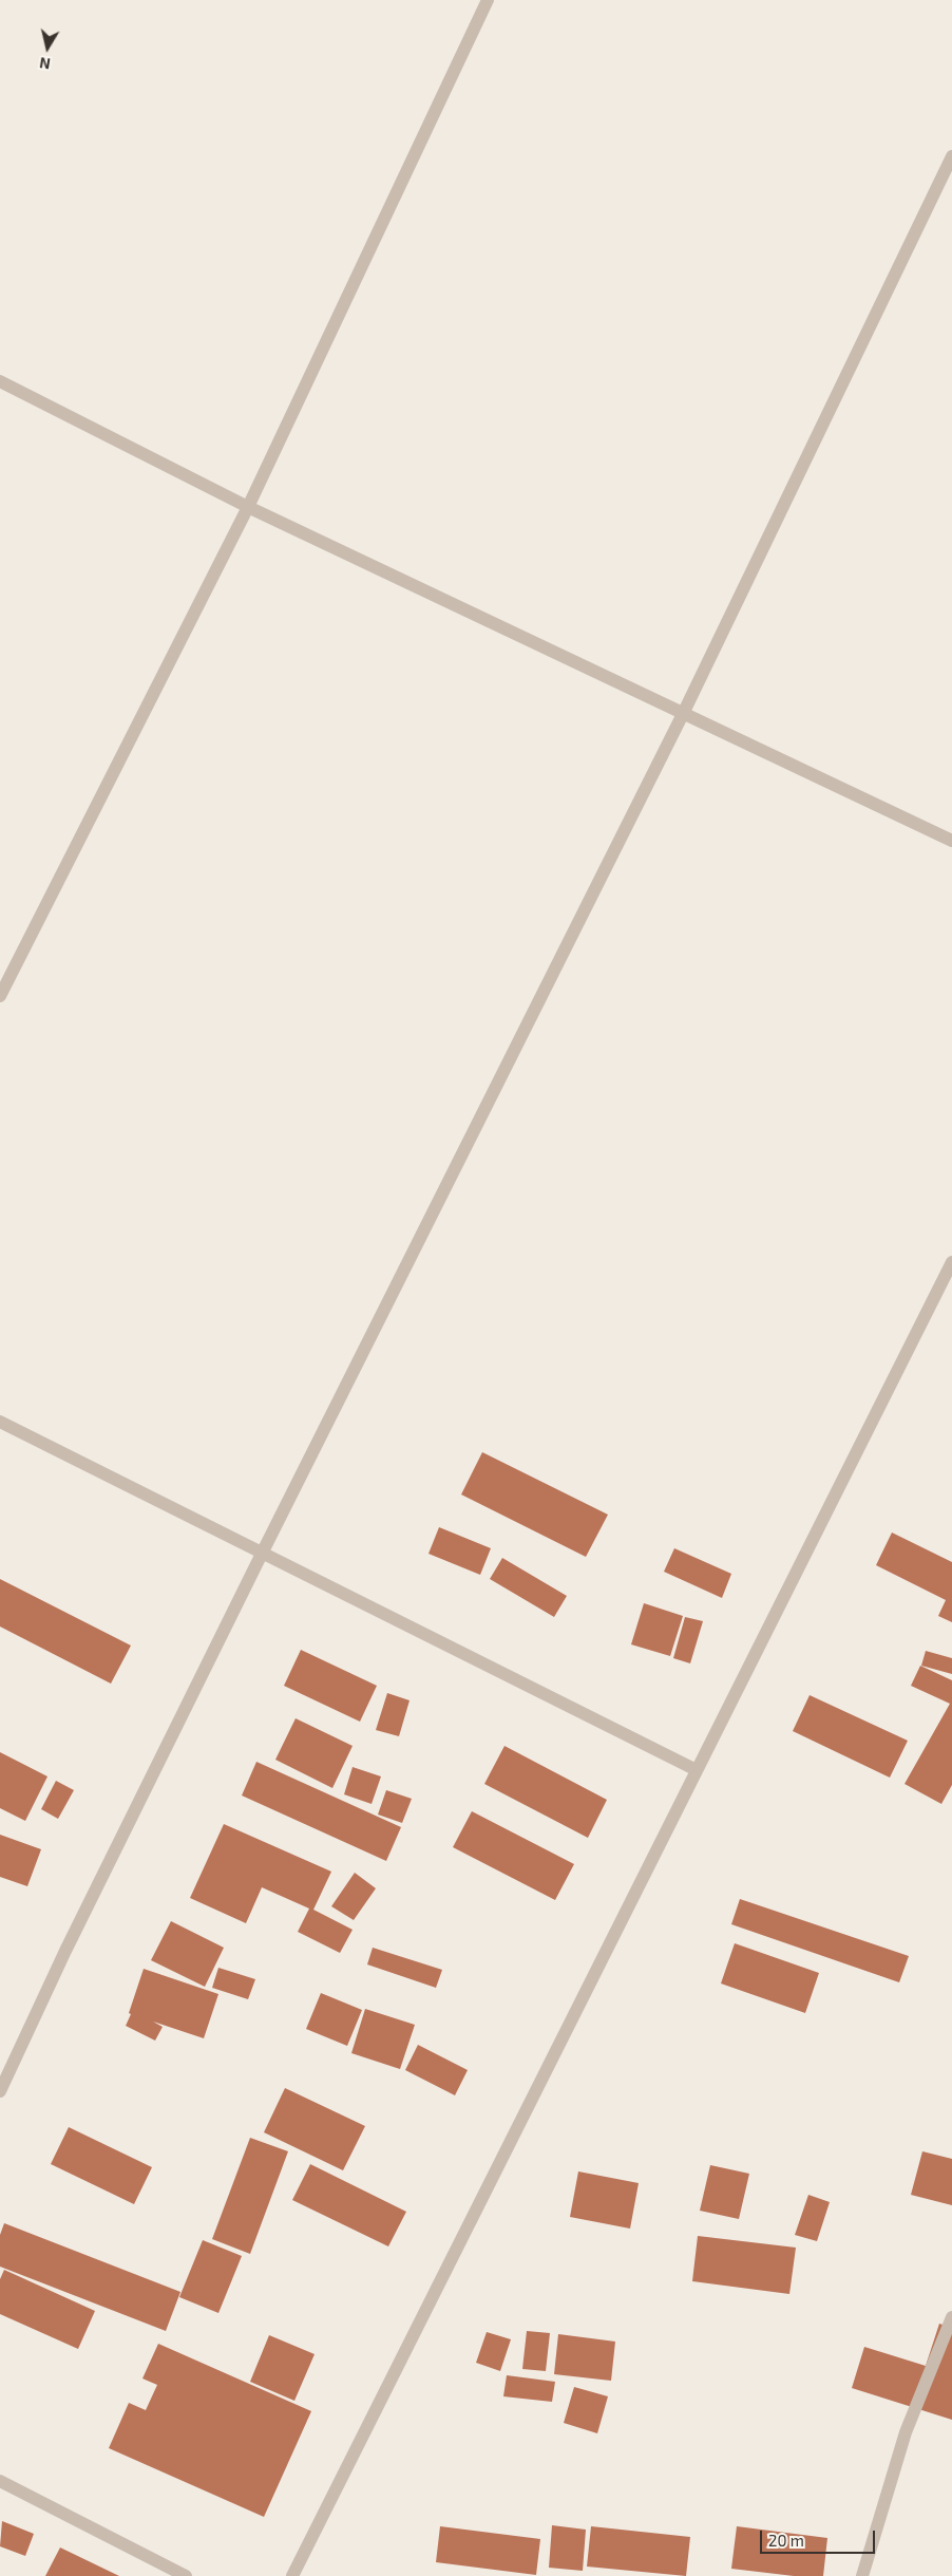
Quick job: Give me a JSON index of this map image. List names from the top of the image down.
{
  "scale_bar": "20 m",
  "north": "bottom"
}
